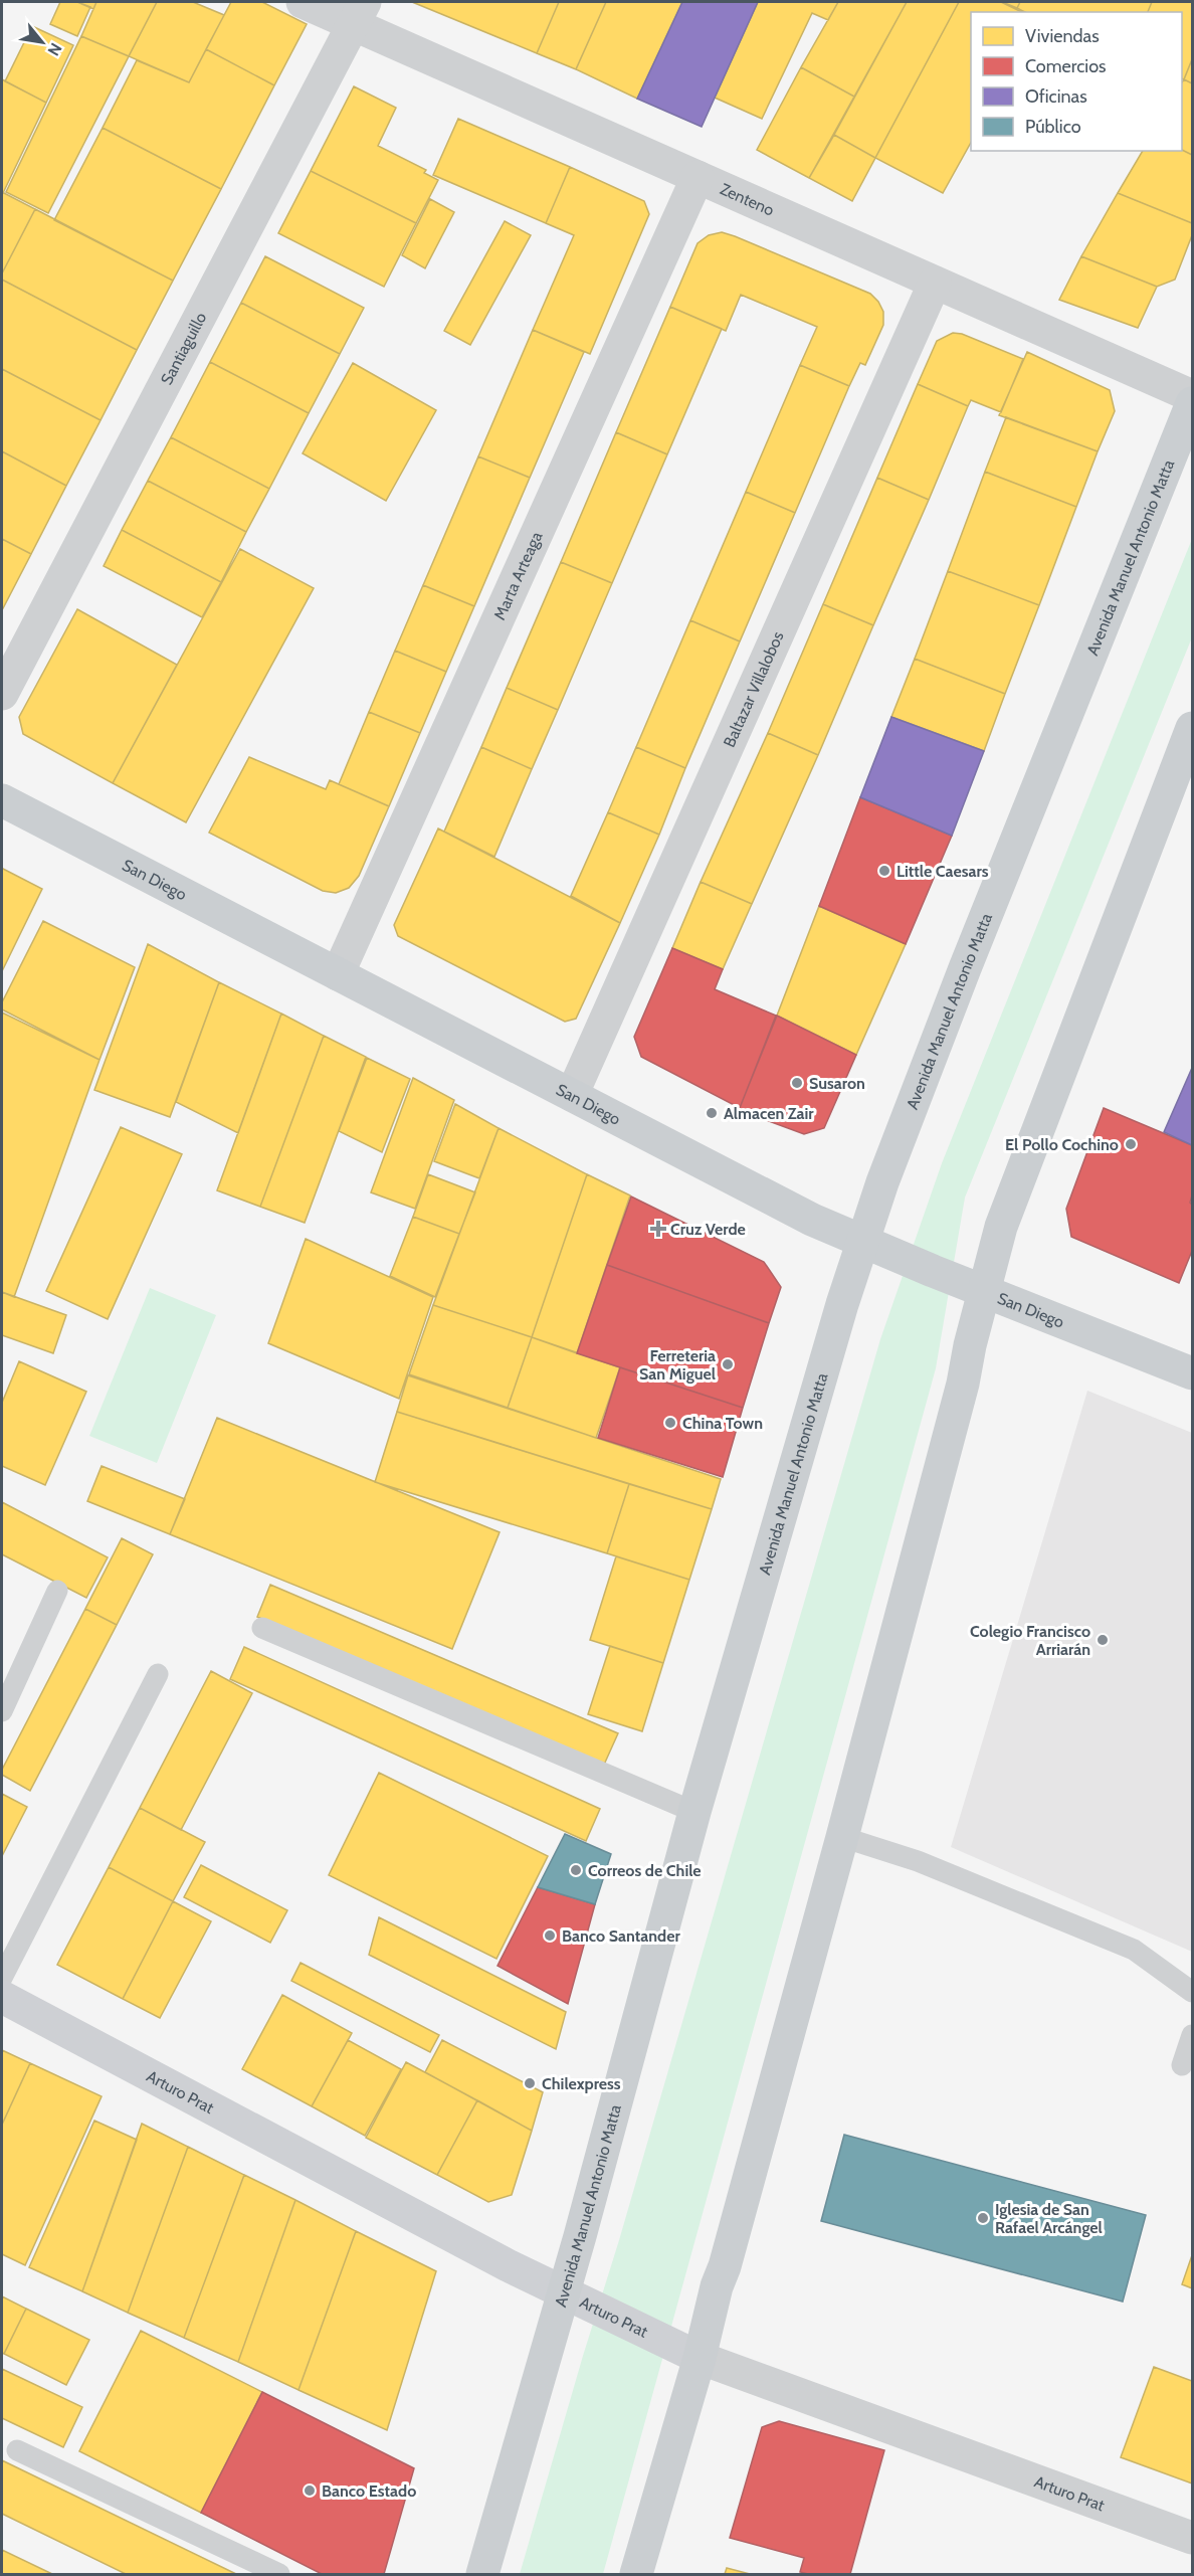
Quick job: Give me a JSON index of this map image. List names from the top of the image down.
{
  "streets": {
    "main road": ["Avenida Manuel Antonio Matta", "San Diego"],
    "street": [
      "Zenteno",
      "Santiaguillo",
      "Marta Arteaga",
      "Baltazar Villalobos",
      "Arturo Prat"
    ]
  },
  "crossings": [
    ["Zenteno", "Santiaguillo"],
    ["Zenteno", "Marta Arteaga"],
    ["Zenteno", "Baltazar Villalobos"],
    ["Avenida Manuel Antonio Matta", "San Diego"],
    ["Avenida Manuel Antonio Matta", "Arturo Prat"],
    ["Marta Arteaga", "San Diego"],
    ["Baltazar Villalobos", "San Diego"]
  ],
  "places": {
    "other": [
      "Little Caesars",
      "Susaron",
      "Almacen Zair",
      "El Pollo Cochino",
      "Ferreteria San Miguel",
      "China Town",
      "Colegio Francisco Arriarán",
      "Correos de Chile",
      "Banco Santander",
      "Chilexpress",
      "Iglesia de San Rafael Arcángel",
      "Banco Estado"
    ],
    "health": ["Cruz Verde"]
  },
  "legend": [
    "Viviendas",
    "Comercios",
    "Oficinas",
    "Público"
  ],
  "north": "bottom right"
}
